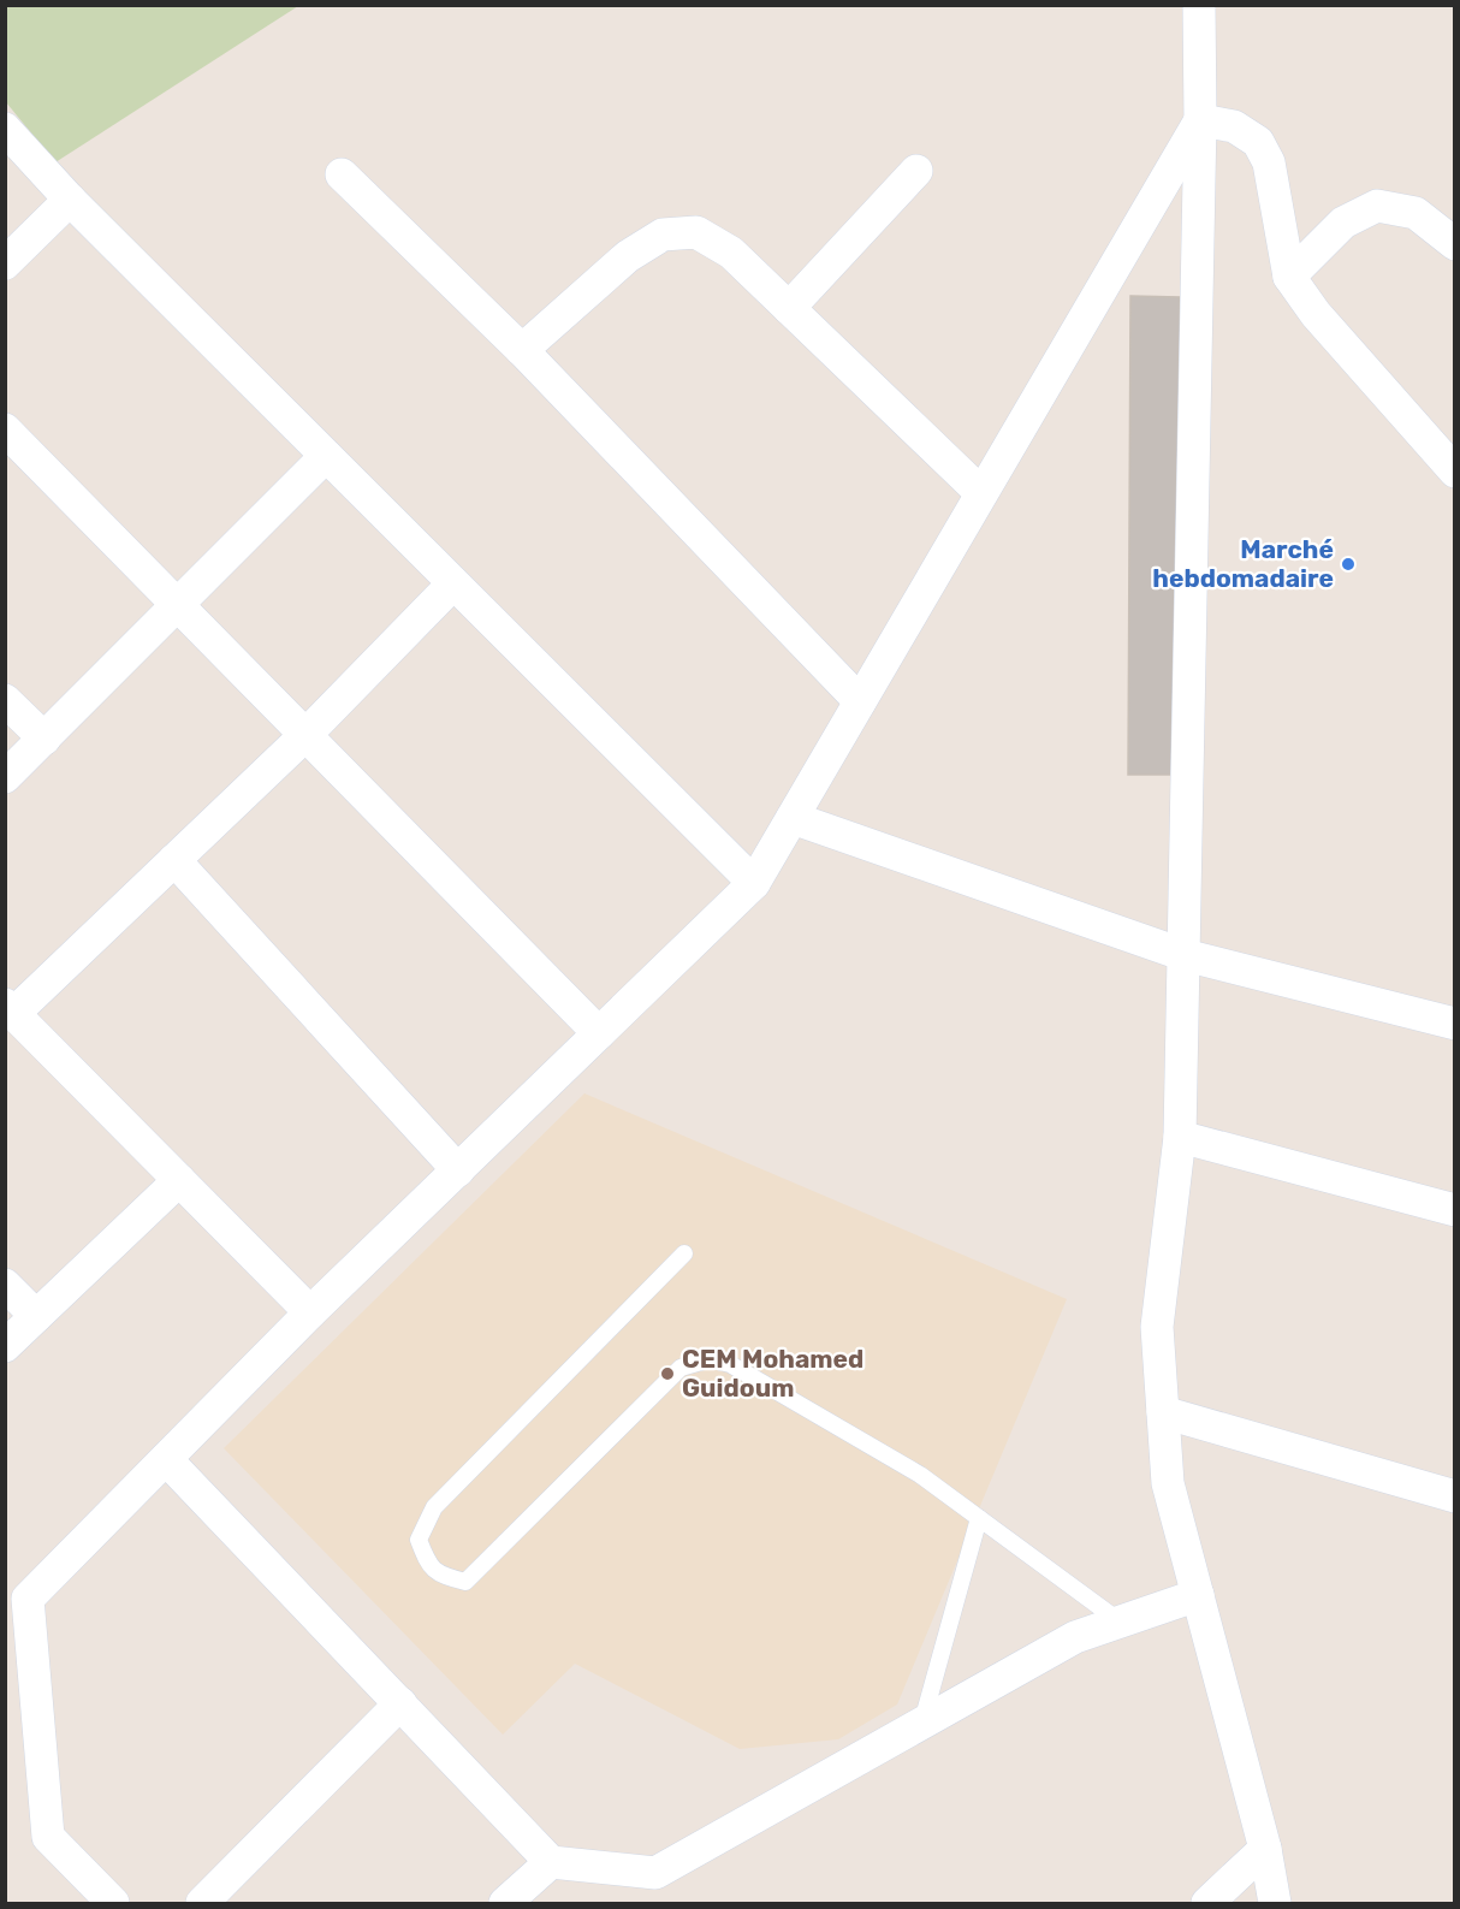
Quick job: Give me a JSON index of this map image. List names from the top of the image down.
{
  "places": ["Marché hebdomadaire", "CEM Mohamed Guidoum"]
}
